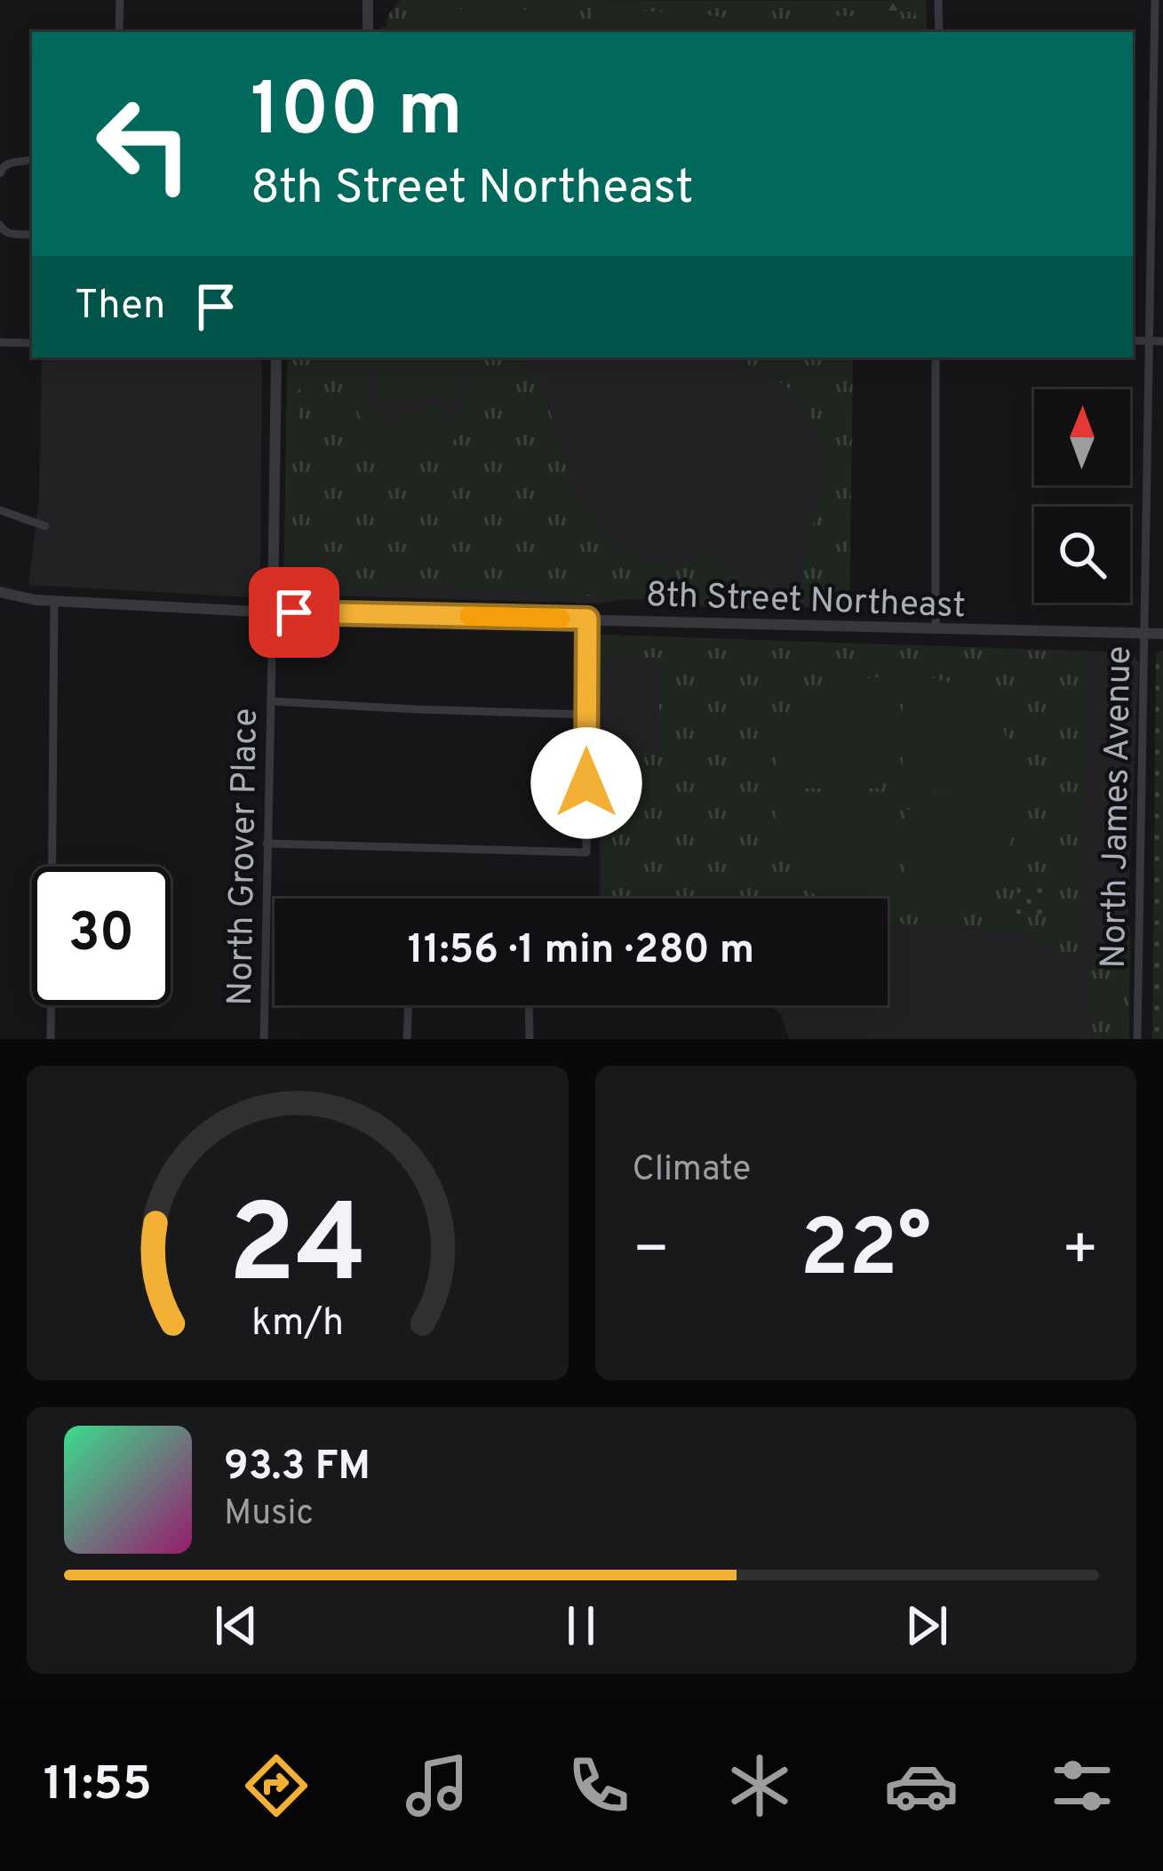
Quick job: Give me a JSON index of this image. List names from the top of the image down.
{
  "streets": {
    "street": ["8th Street Northeast", "North James Avenue", "North Grover Place"]
  },
  "crossings": [
    ["8th Street Northeast", "North James Avenue"],
    ["8th Street Northeast", "North Grover Place"]
  ],
  "north": "top",
  "page": {
    "turn": ["100 m", "8th Street Northeast"],
    "then": "Then",
    "limit": "30",
    "trip": "11:56 · 1 min · 280 m",
    "tile": "Climate",
    "heat": ["−", "22°", "+"],
    "song": ["93.3 FM", "Music"],
    "tabs": "11:55",
    "gauge": ["24", "km/h"]
  }
}
